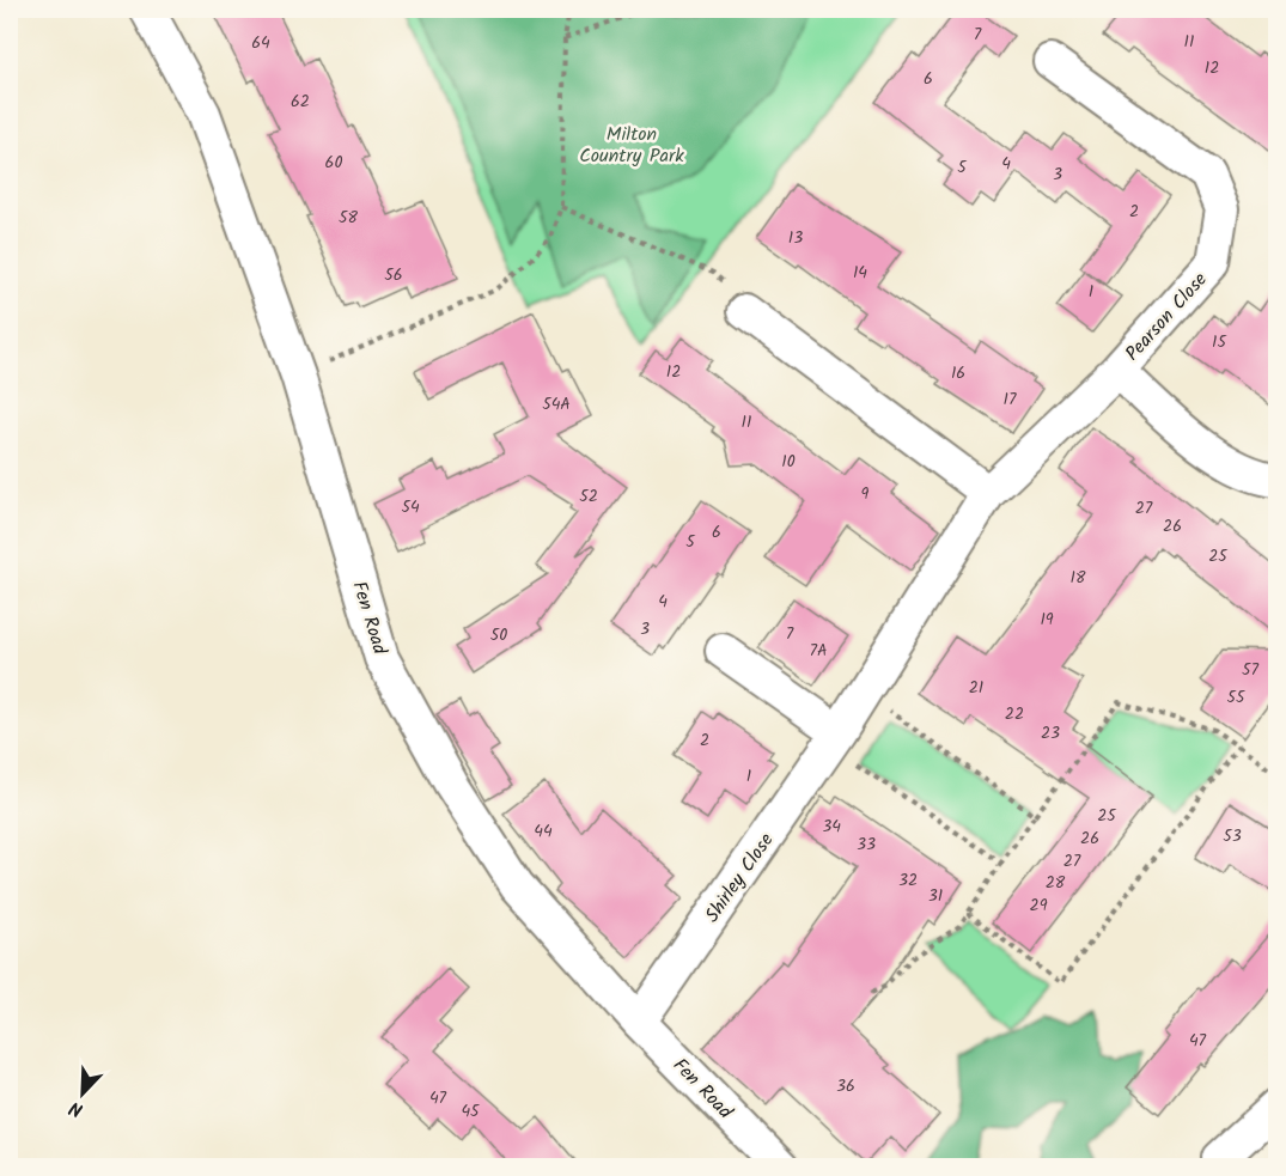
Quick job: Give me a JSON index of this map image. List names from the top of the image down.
{
  "streets": {
    "street": ["Pearson Close", "Fen Road", "Shirley Close"]
  },
  "crossings": [
    ["Pearson Close", "Shirley Close"],
    ["Fen Road", "Shirley Close"]
  ],
  "parks": ["Milton Country Park"],
  "house_numbers": [
    "7",
    "11",
    "64",
    "12",
    "6",
    "62",
    "60",
    "4",
    "5",
    "3",
    "2",
    "58",
    "13",
    "14",
    "56",
    "1",
    "15",
    "12",
    "16",
    "17",
    "54A",
    "11",
    "10",
    "9",
    "52",
    "54",
    "27",
    "26",
    "6",
    "5",
    "25",
    "18",
    "4",
    "19",
    "3",
    "7",
    "50",
    "7A",
    "57",
    "21",
    "55",
    "22",
    "23",
    "2",
    "1",
    "25",
    "34",
    "44",
    "53",
    "26",
    "33",
    "27",
    "32",
    "28",
    "31",
    "29",
    "47",
    "36",
    "47",
    "45"
  ],
  "north": "bottom left"
}
